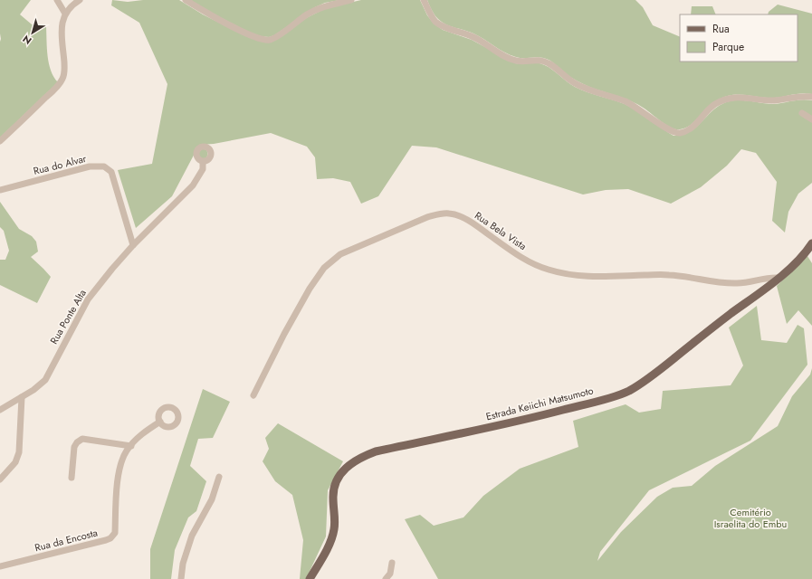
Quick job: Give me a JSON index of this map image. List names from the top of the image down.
{
  "streets": {
    "main road": ["Estrada Keiichi Matsumoto"],
    "street": [
      "Rua do Alvar",
      "Rua Bela Vista",
      "Rua Ponte Alta",
      "Rua da Encosta"
    ]
  },
  "crossings": [
    ["Rua do Alvar", "Rua Ponte Alta"],
    ["Rua Bela Vista", "Estrada Keiichi Matsumoto"]
  ],
  "parks": ["Cemitério Israelita do Embu"],
  "legend": ["Rua", "Parque"],
  "north": "bottom left"
}
